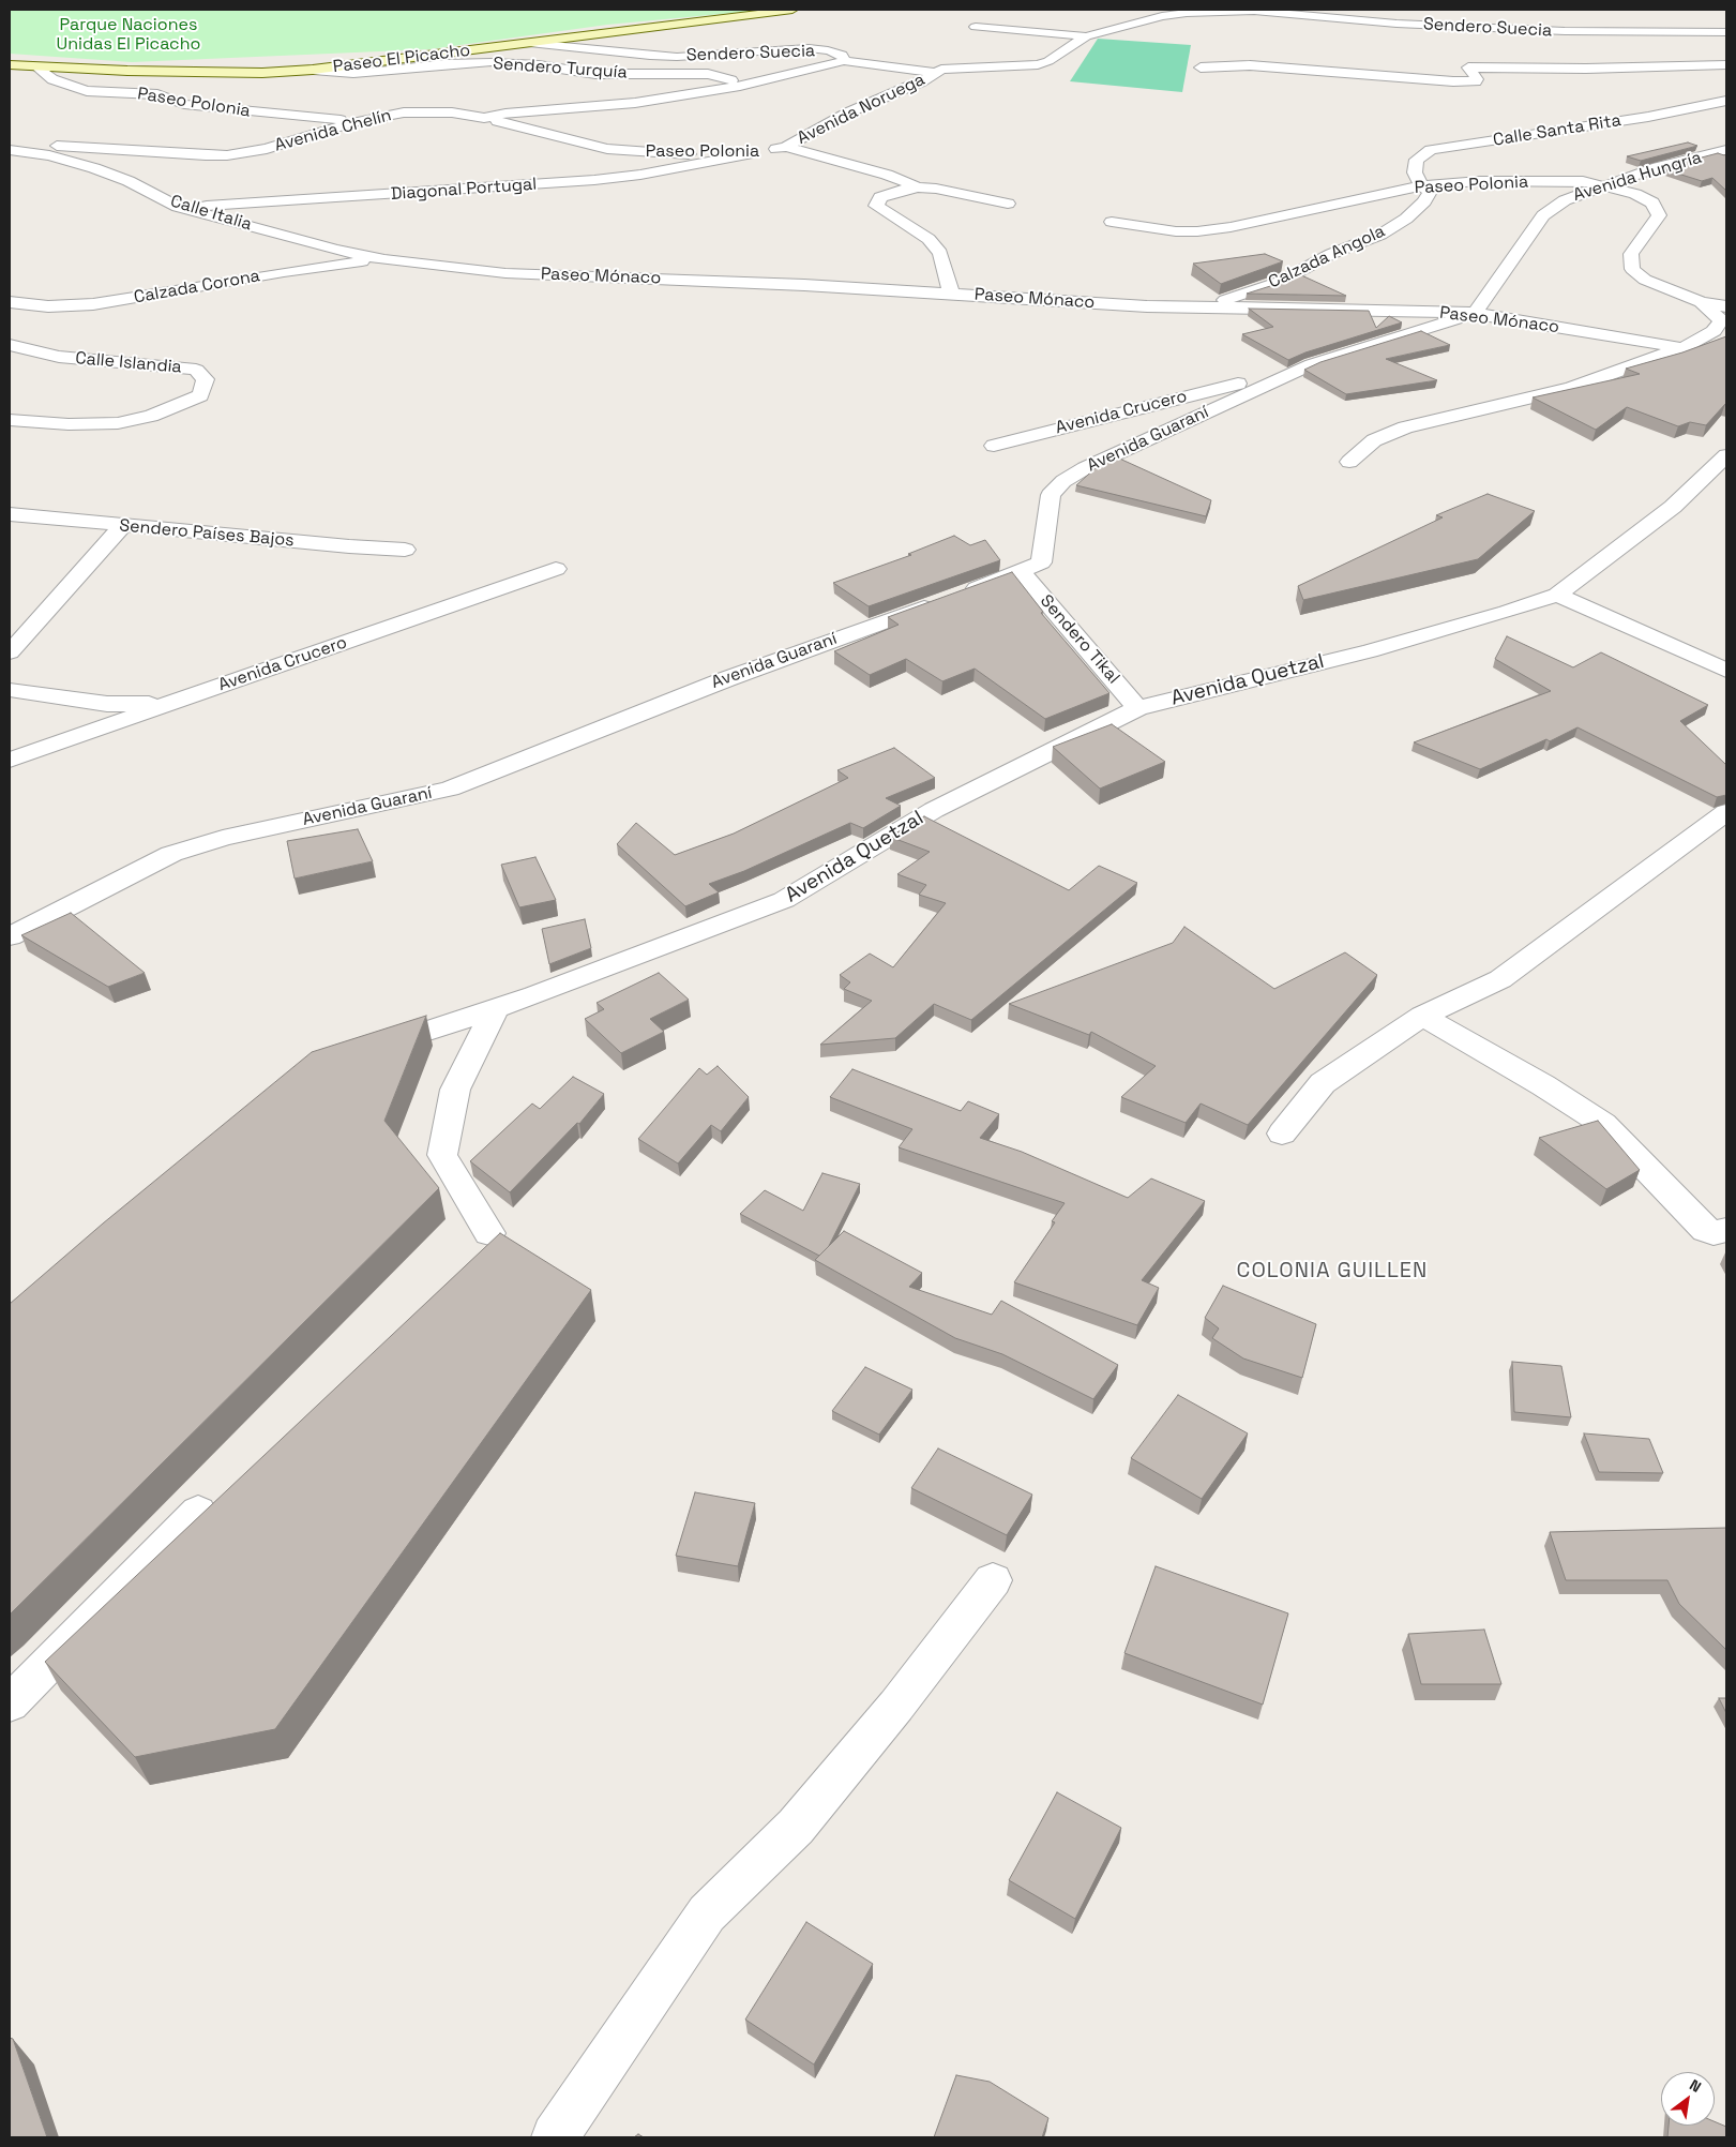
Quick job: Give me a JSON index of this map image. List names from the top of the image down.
{
  "streets": {
    "street": [
      "Sendero Suecia",
      "Paseo El Picacho",
      "Sendero Turquía",
      "Paseo Polonia",
      "Avenida Noruega",
      "Avenida Chelín",
      "Calle Santa Rita",
      "Avenida Hungría",
      "Diagonal Portugal",
      "Calle Italia",
      "Calzada Angola",
      "Paseo Mónaco",
      "Calzada Corona",
      "Calle Islandia",
      "Avenida Crucero",
      "Avenida Guaraní",
      "Sendero Países Bajos",
      "Sendero Tikal",
      "Avenida Quetzal"
    ]
  },
  "crossings": [
    ["Sendero Suecia", "Paseo El Picacho"],
    ["Sendero Suecia", "Avenida Noruega"],
    ["Sendero Suecia", "Avenida Chelín"],
    ["Paseo El Picacho", "Sendero Turquía"],
    ["Paseo El Picacho", "Paseo Polonia"],
    ["Sendero Turquía", "Avenida Chelín"],
    ["Paseo Polonia", "Avenida Noruega"],
    ["Paseo Polonia", "Avenida Chelín"],
    ["Paseo Polonia", "Calle Santa Rita"],
    ["Paseo Polonia", "Avenida Hungría"],
    ["Paseo Polonia", "Diagonal Portugal"],
    ["Paseo Polonia", "Calzada Angola"],
    ["Avenida Chelín", "Calle Italia"],
    ["Calle Santa Rita", "Calzada Angola"],
    ["Avenida Hungría", "Paseo Mónaco"],
    ["Avenida Hungría", "Avenida Guaraní"],
    ["Diagonal Portugal", "Calle Italia"],
    ["Calle Italia", "Paseo Mónaco"],
    ["Calle Italia", "Calzada Corona"],
    ["Calzada Angola", "Paseo Mónaco"],
    ["Paseo Mónaco", "Calzada Corona"],
    ["Paseo Mónaco", "Avenida Guaraní"],
    ["Avenida Crucero", "Avenida Guaraní"],
    ["Avenida Guaraní", "Sendero Tikal"],
    ["Sendero Tikal", "Avenida Quetzal"]
  ],
  "districts": ["COLONIA GUILLEN"],
  "parks": ["Parque Naciones Unidas El Picacho"],
  "north": "top right"
}
